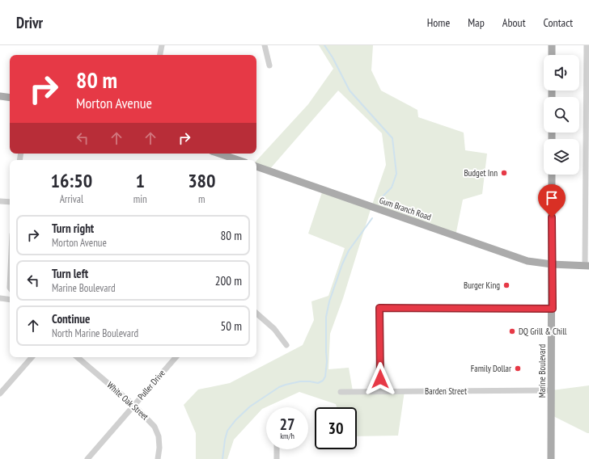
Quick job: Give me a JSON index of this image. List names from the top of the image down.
{
  "streets": {
    "main road": ["Gum Branch Road", "Marine Boulevard"],
    "street": ["Puller Drive", "Barden Street", "White Oak Street"]
  },
  "crossings": [
    ["Gum Branch Road", "Marine Boulevard"],
    ["Marine Boulevard", "Barden Street"],
    ["Puller Drive", "White Oak Street"]
  ],
  "places": [
    "Budget Inn",
    "Burger King",
    "DQ Grill & Chill",
    "Family Dollar"
  ],
  "page": {
    "header": "Drivr",
    "nav": [
      "Home",
      "Map",
      "About",
      "Contact"
    ],
    "turn": ["80 m", "Morton Avenue"],
    "eta": [
      "16:50",
      "Arrival",
      "1",
      "min",
      "380",
      "m"
    ],
    "list": [
      {
        "name": "Turn right",
        "note": "Morton Avenue",
        "value": "80 m"
      },
      {
        "name": "Turn left",
        "note": "Marine Boulevard",
        "value": "200 m"
      },
      {
        "name": "Continue",
        "note": "North Marine Boulevard",
        "value": "50 m"
      }
    ],
    "speed": "27 km/h",
    "limit": "30"
  }
}
